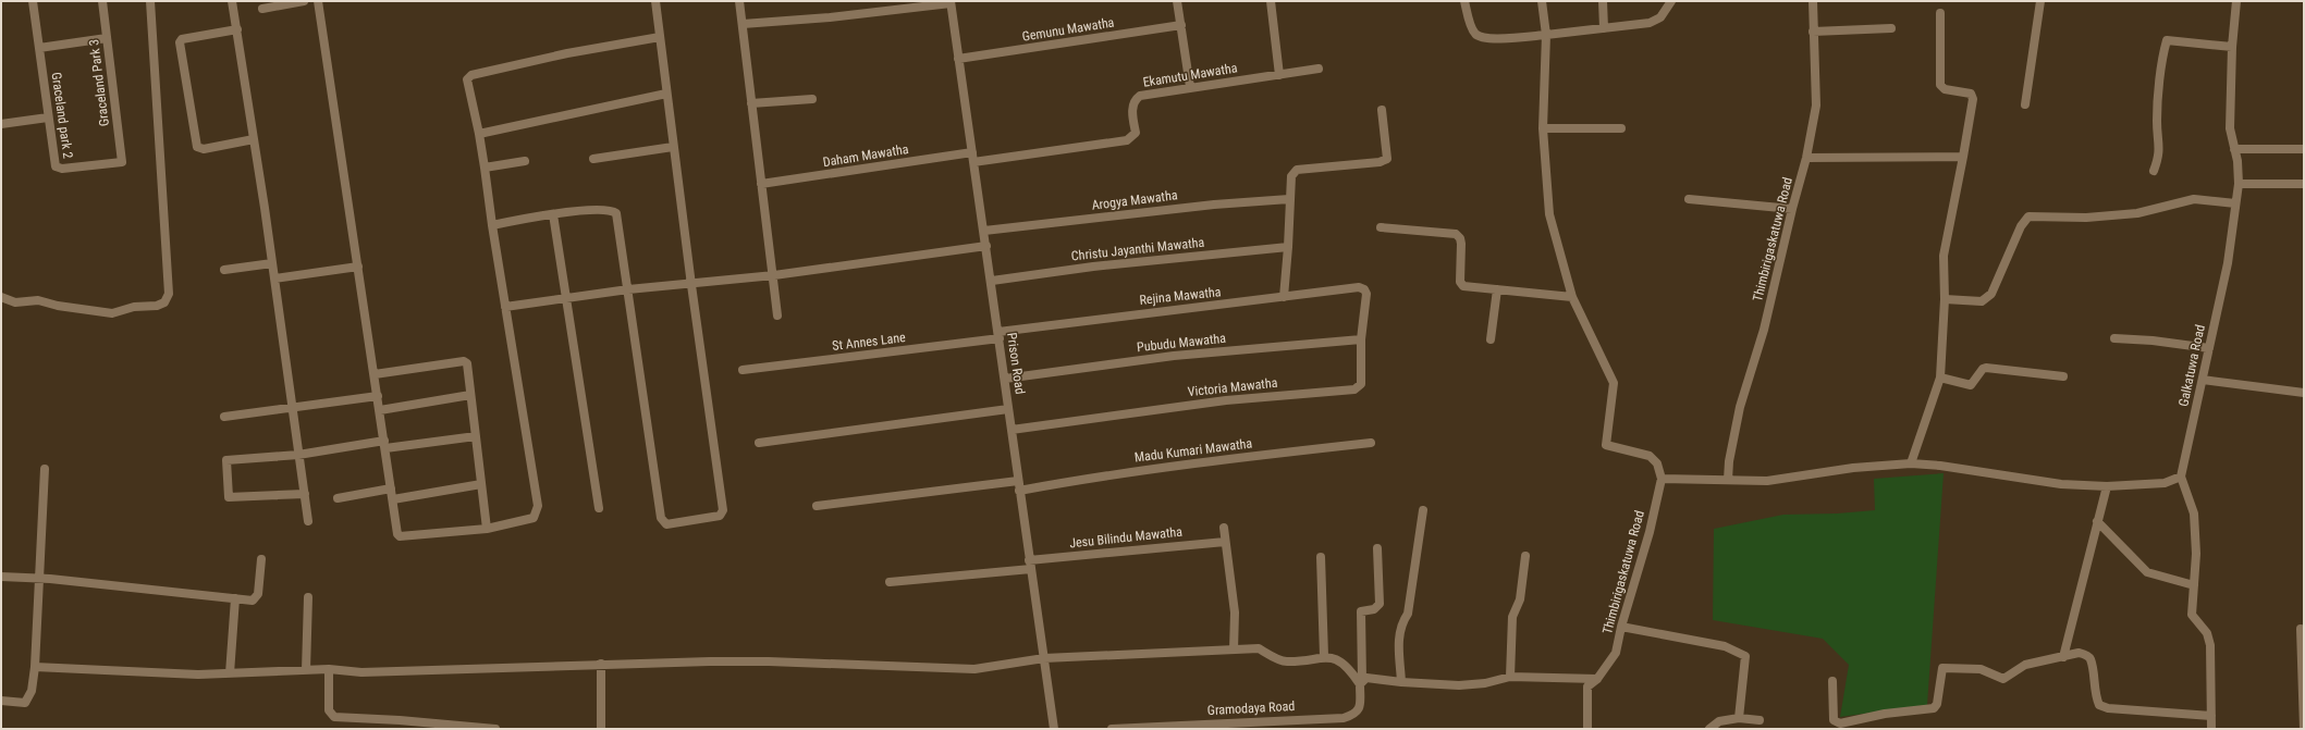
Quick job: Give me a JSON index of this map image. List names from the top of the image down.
{
  "streets": {
    "street": [
      "Gemunu Mawatha",
      "Ekamutu Mawatha",
      "Graceland Park 3",
      "Graceland park 2",
      "Daham Mawatha",
      "Arogya Mawatha",
      "Thimbirigaskatuwa Road",
      "Christu Jayanthi Mawatha",
      "Rejina Mawatha",
      "St Annes Lane",
      "Pubudu Mawatha",
      "Prison Road",
      "Galkatuwa Road",
      "Victoria Mawatha",
      "Madu Kumari Mawatha",
      "Jesu Bilindu Mawatha",
      "Gramodaya Road"
    ]
  },
  "crossings": [
    ["Gemunu Mawatha", "Prison Road"],
    ["Ekamutu Mawatha", "Prison Road"],
    ["Graceland Park 3", "Graceland park 2"],
    ["Daham Mawatha", "Prison Road"],
    ["Arogya Mawatha", "Prison Road"],
    ["Christu Jayanthi Mawatha", "Prison Road"],
    ["Rejina Mawatha", "St Annes Lane"],
    ["Rejina Mawatha", "Prison Road"],
    ["Rejina Mawatha", "Victoria Mawatha"],
    ["St Annes Lane", "Prison Road"],
    ["Pubudu Mawatha", "Prison Road"],
    ["Pubudu Mawatha", "Victoria Mawatha"],
    ["Prison Road", "Victoria Mawatha"],
    ["Prison Road", "Madu Kumari Mawatha"],
    ["Prison Road", "Jesu Bilindu Mawatha"]
  ]
}
